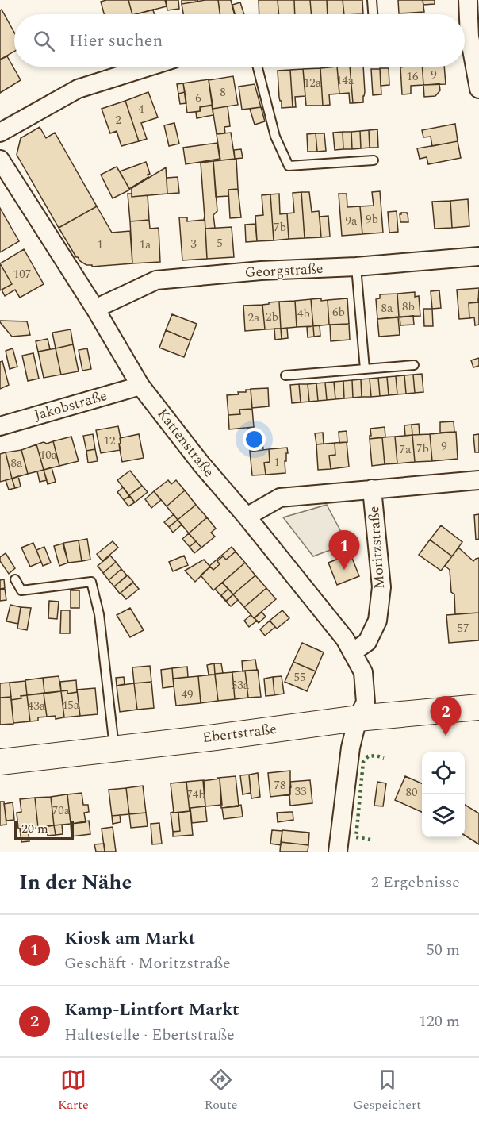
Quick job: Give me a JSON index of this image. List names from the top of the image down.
{
  "streets": {
    "street": [
      "Georgstraße",
      "Jakobstraße",
      "Kattenstraße",
      "Moritzstraße",
      "Ebertstraße"
    ]
  },
  "crossings": [
    ["Georgstraße", "Kattenstraße"],
    ["Jakobstraße", "Kattenstraße"],
    ["Kattenstraße", "Moritzstraße"],
    ["Kattenstraße", "Ebertstraße"]
  ],
  "house_numbers": [
    "9",
    "16",
    "14a",
    "12a",
    "8",
    "6",
    "4",
    "2",
    "9b",
    "9a",
    "7b",
    "5",
    "3",
    "1",
    "1a",
    "107",
    "8b",
    "8a",
    "6b",
    "4b",
    "2b",
    "2a",
    "12",
    "9",
    "7b",
    "7a",
    "10a",
    "1",
    "8a",
    "57",
    "55",
    "53a",
    "49",
    "45a",
    "43a",
    "78",
    "33",
    "80",
    "74b",
    "70a"
  ],
  "scale_bar": "20 m",
  "page": {
    "search": "Hier suchen",
    "pins": ["1", "2"],
    "scale": "20 m",
    "heading": ["In der Nähe", "2 Ergebnisse"],
    "list": [
      {
        "mark": "1",
        "name": "Kiosk am Markt",
        "note": "Geschäft · Moritzstraße",
        "value": "50 m"
      },
      {
        "mark": "2",
        "name": "Kamp-Lintfort Markt",
        "note": "Haltestelle · Ebertstraße",
        "value": "120 m"
      }
    ],
    "nav": ["Karte", "Route", "Gespeichert"]
  }
}
